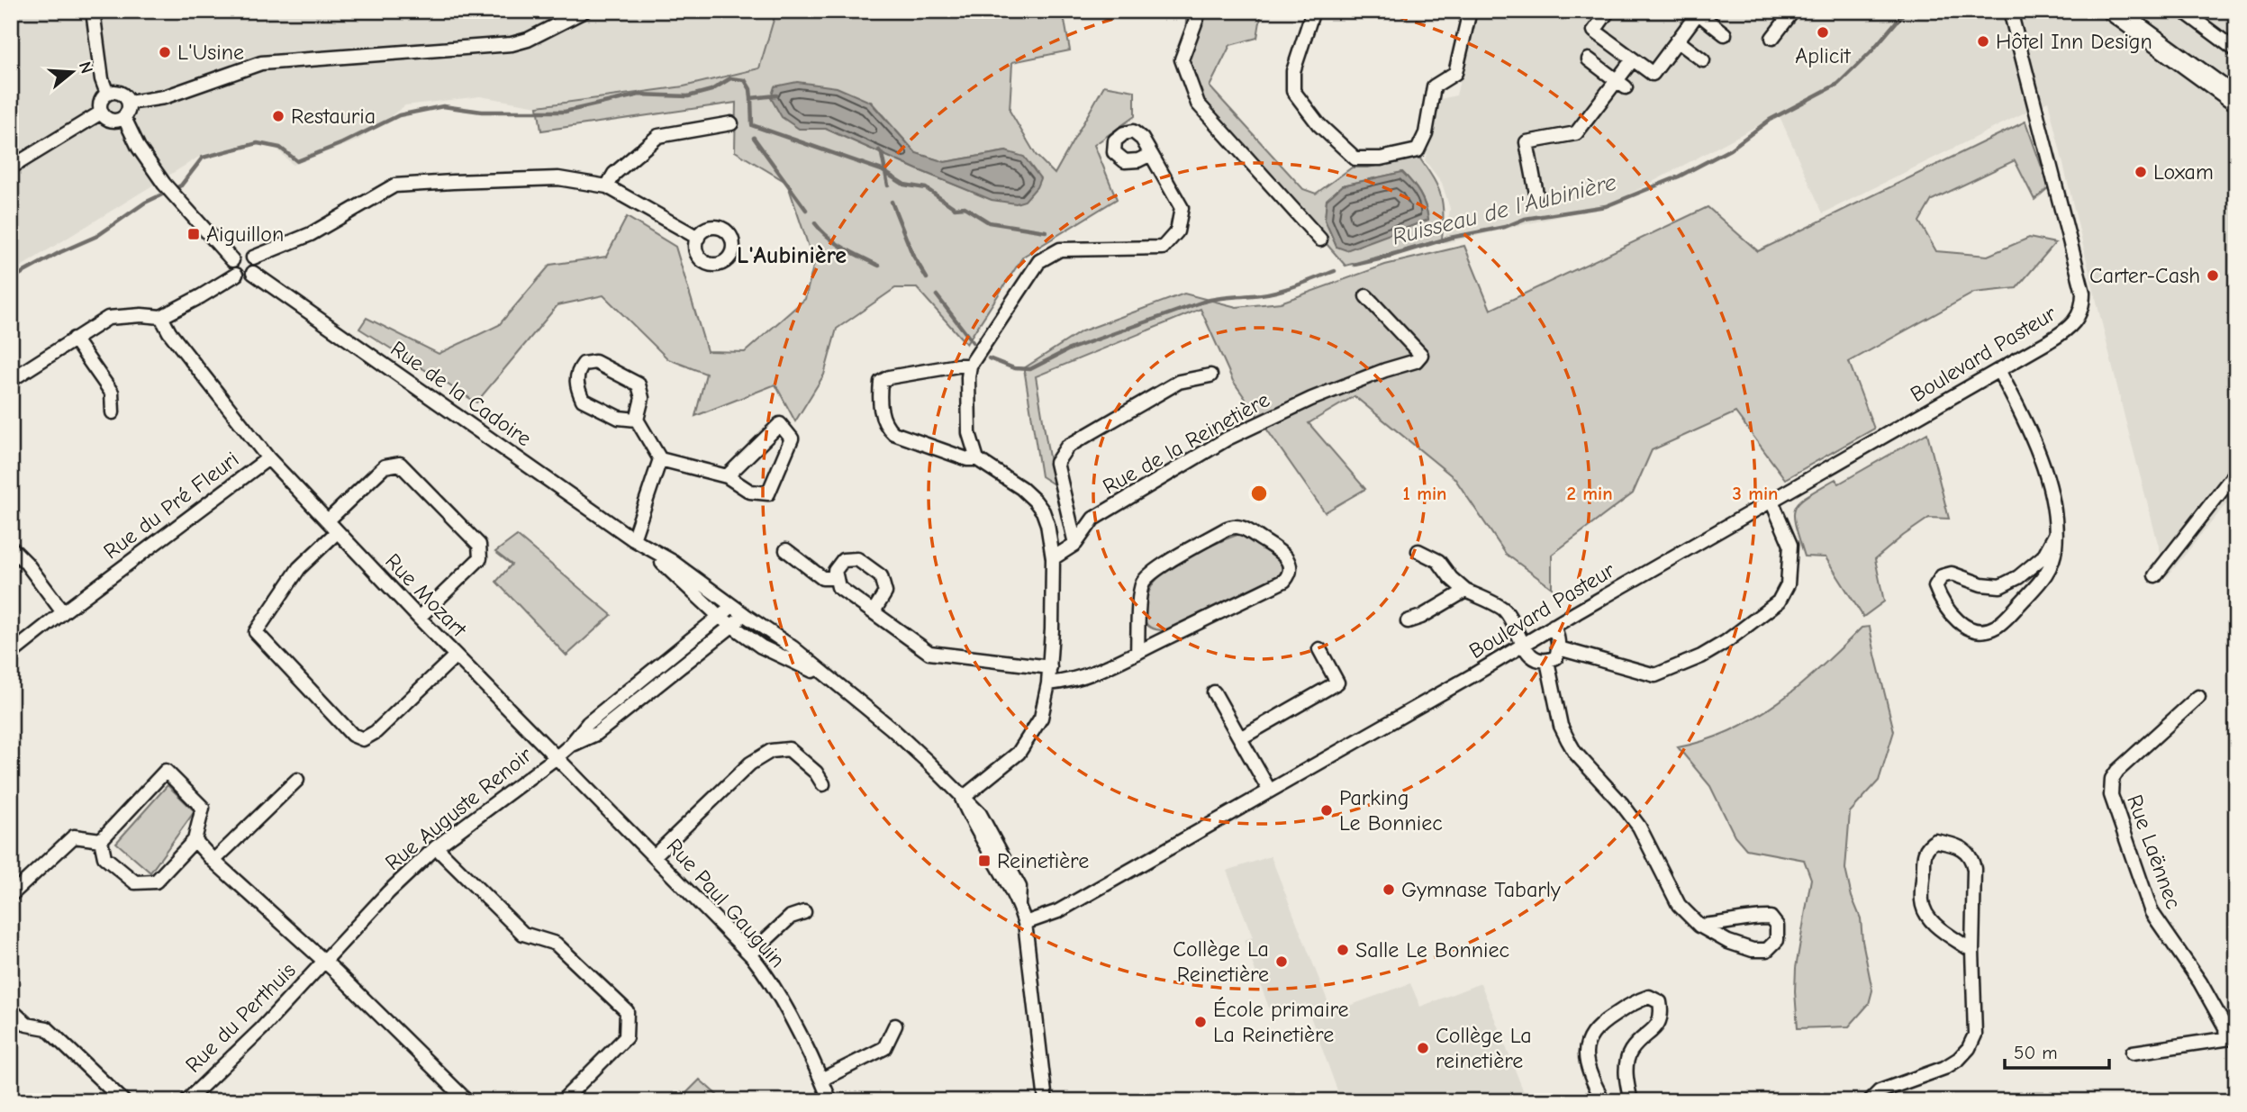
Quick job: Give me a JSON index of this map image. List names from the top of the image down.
{
  "streets": {
    "street": [
      "Boulevard Pasteur",
      "Rue de la Cadoire",
      "Rue de la Reinetière",
      "Rue du Pré Fleuri",
      "Rue Mozart",
      "Rue Auguste Renoir",
      "Rue Laënnec",
      "Rue Paul Gauguin",
      "Rue du Perthuis"
    ]
  },
  "crossings": [
    ["Boulevard Pasteur", "Rue de la Cadoire"],
    ["Rue de la Cadoire", "Rue Auguste Renoir"],
    ["Rue du Pré Fleuri", "Rue Mozart"],
    ["Rue Mozart", "Rue Auguste Renoir"],
    ["Rue Mozart", "Rue Paul Gauguin"],
    ["Rue Auguste Renoir", "Rue Paul Gauguin"],
    ["Rue Auguste Renoir", "Rue du Perthuis"]
  ],
  "districts": ["L'Aubinière"],
  "water": ["Ruisseau de l'Aubinière"],
  "places": {
    "other": [
      "Aplicit",
      "Hôtel Inn Design",
      "L'Usine",
      "Restauria",
      "Loxam",
      "Carter-Cash",
      "Parking Le Bonniec",
      "Gymnase Tabarly",
      "Salle Le Bonniec",
      "Collège La Reinetière",
      "École primaire La Reinetière",
      "Collège La reinetière"
    ],
    "transit": ["Aiguillon", "Reinetière"]
  },
  "scale_bar": "50 m",
  "north": "right",
  "rings": ["1 min", "2 min", "3 min"]
}
